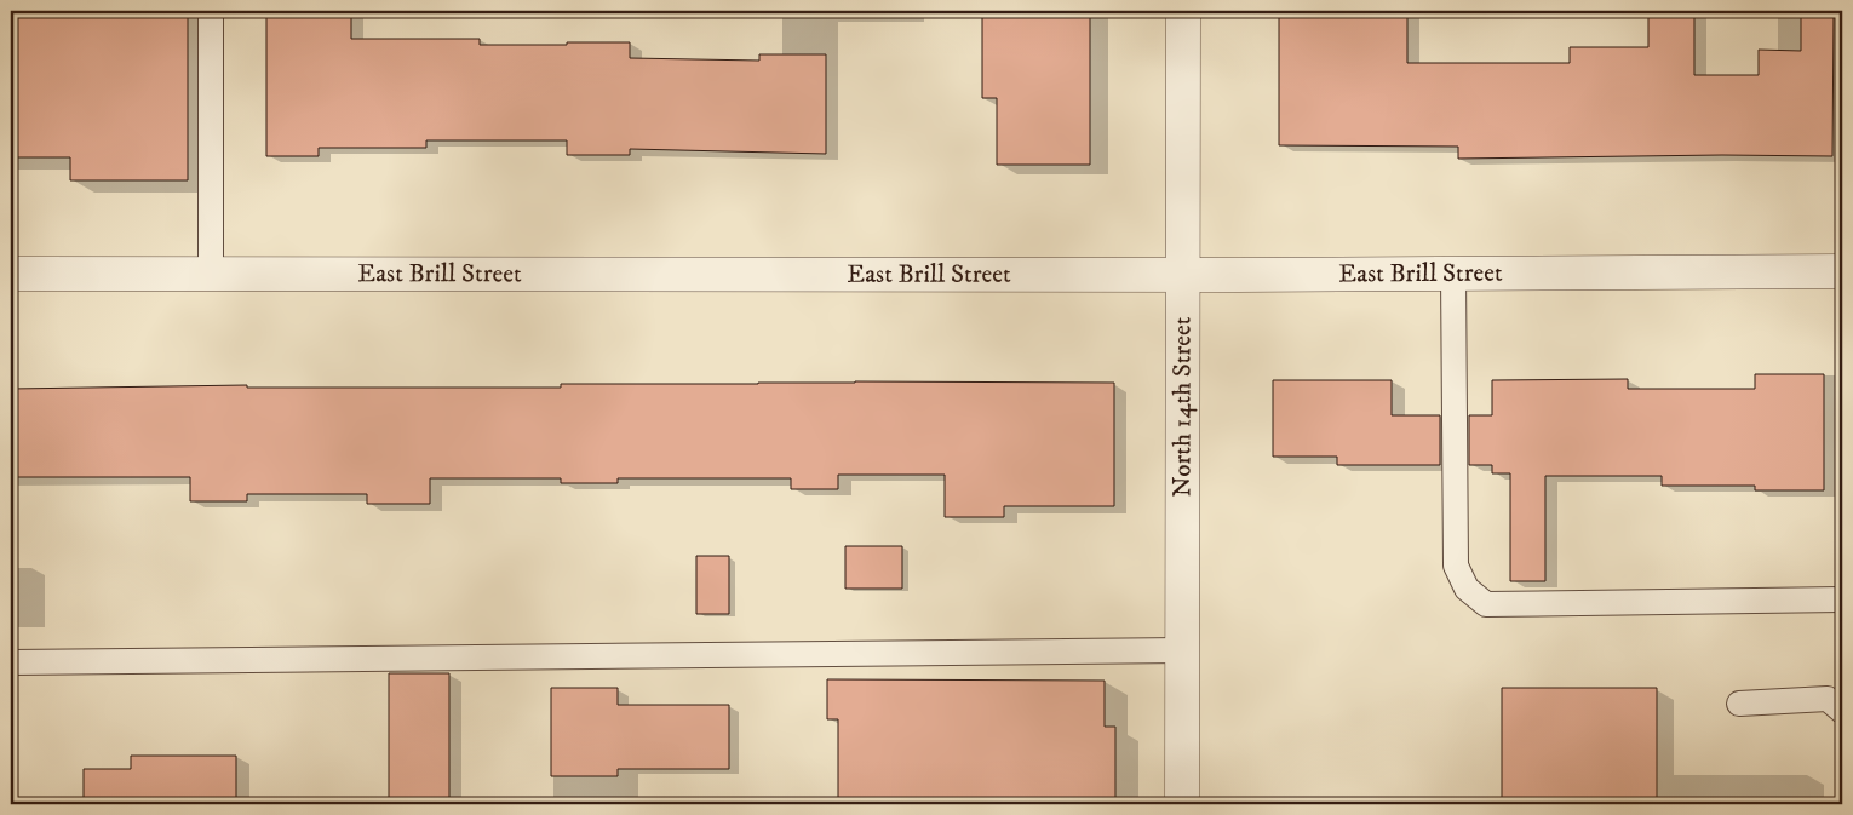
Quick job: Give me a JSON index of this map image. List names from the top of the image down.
{
  "streets": {
    "street": ["East Brill Street", "North 14th Street"]
  },
  "crossings": [
    ["East Brill Street", "North 14th Street"]
  ]
}
